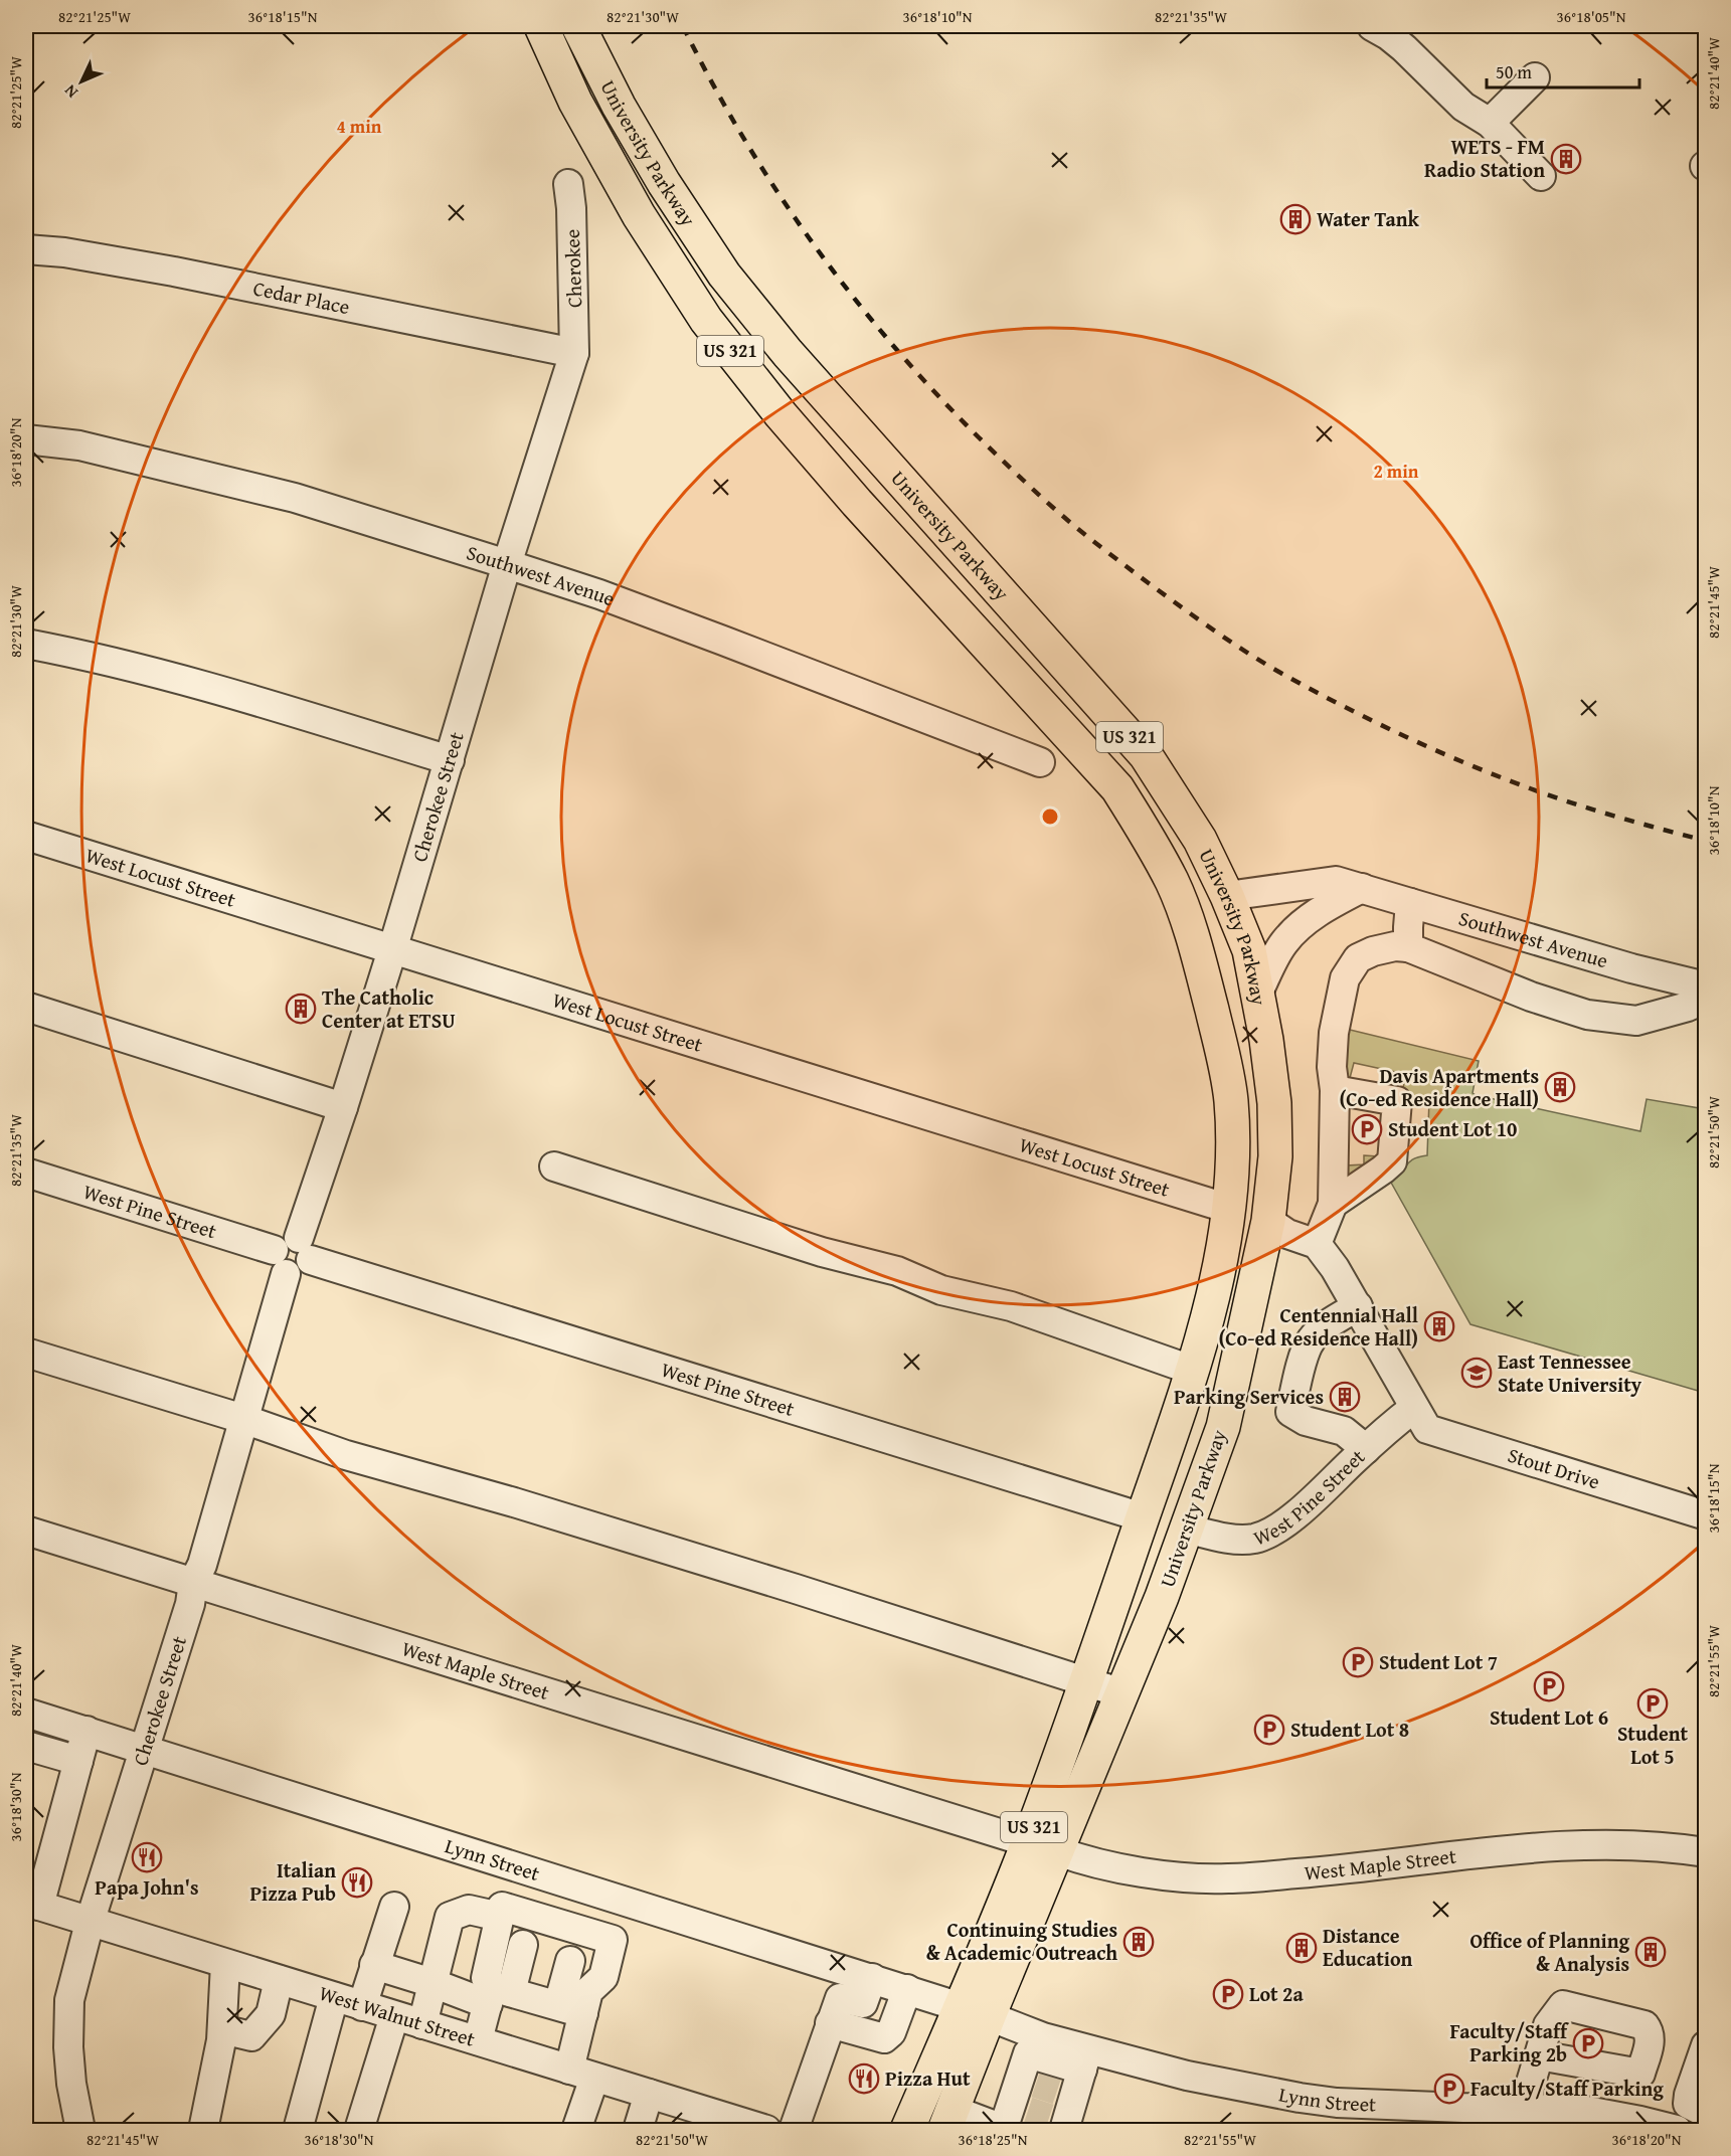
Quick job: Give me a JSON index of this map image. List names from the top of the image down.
{
  "streets": {
    "highway": ["University Parkway", "US 321"],
    "street": [
      "Cherokee",
      "Cedar Place",
      "Southwest Avenue",
      "Cherokee Street",
      "West Locust Street",
      "West Pine Street",
      "Stout Drive",
      "West Maple Street",
      "Lynn Street",
      "West Walnut Street"
    ]
  },
  "crossings": [
    ["University Parkway", "Southwest Avenue"],
    ["University Parkway", "West Locust Street"],
    ["University Parkway", "West Pine Street"],
    ["University Parkway", "West Maple Street"],
    ["University Parkway", "Lynn Street"],
    ["Cherokee", "Cedar Place"],
    ["Cherokee", "Cherokee Street"],
    ["Cedar Place", "Cherokee Street"],
    ["Southwest Avenue", "Cherokee Street"],
    ["Cherokee Street", "West Locust Street"],
    ["Cherokee Street", "West Pine Street"],
    ["Cherokee Street", "West Maple Street"],
    ["Cherokee Street", "Lynn Street"],
    ["Cherokee Street", "West Walnut Street"],
    ["West Pine Street", "Stout Drive"]
  ],
  "places": {
    "building": [
      "WETS - FM Radio Station",
      "Water Tank",
      "The Catholic Center at ETSU",
      "Davis Apartments (Co-ed Residence Hall)",
      "Centennial Hall (Co-ed Residence Hall)",
      "Parking Services",
      "Continuing Studies & Academic Outreach",
      "Distance Education",
      "Office of Planning & Analysis"
    ],
    "parking": [
      "Student Lot 10",
      "Student Lot 7",
      "Student Lot 6",
      "Student Lot 5",
      "Student Lot 8",
      "Lot 2a",
      "Faculty/Staff Parking 2b",
      "Faculty/Staff Parking"
    ],
    "school or university": ["East Tennessee State University"],
    "restaurant": ["Papa John's", "Italian Pizza Pub", "Pizza Hut"]
  },
  "scale_bar": "50 m",
  "north": "bottom left",
  "coordinates": [
    "82°21'25\"W",
    "36°18'15\"N",
    "82°21'30\"W",
    "36°18'10\"N",
    "82°21'35\"W",
    "36°18'05\"N",
    "82°21'40\"W",
    "36°18'20\"N",
    "82°21'45\"W",
    "82°21'50\"W",
    "82°21'55\"W",
    "36°18'30\"N",
    "36°18'25\"N"
  ],
  "rings": ["4 min", "2 min"]
}
